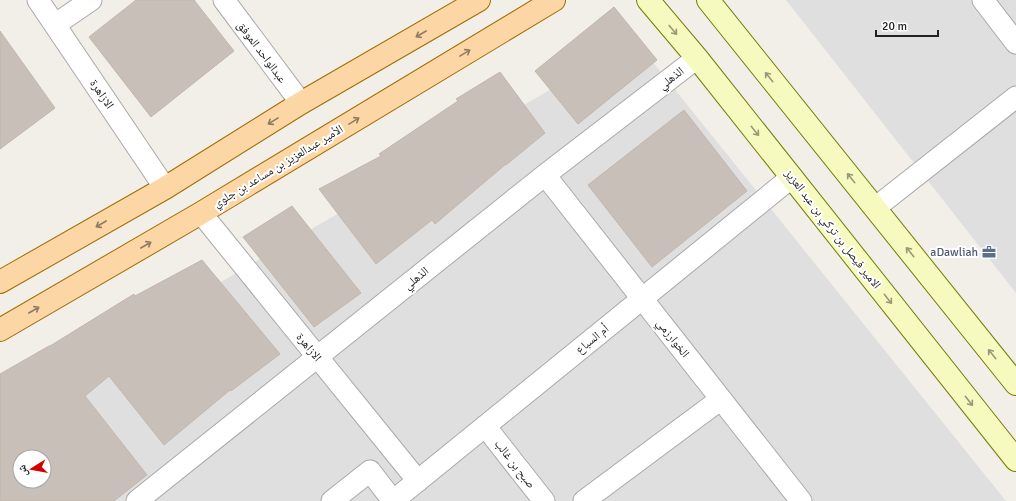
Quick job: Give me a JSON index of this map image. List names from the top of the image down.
{
  "streets": {
    "main road": ["الأمير عبدالعزيز بن مساعد بن جلوي", "الامير فيصل بن تركي بن عبد العزيز"],
    "street": [
      "عبدالواحد الموفق",
      "الذهلي",
      "الازاهرة",
      "الخوارزمي",
      "أم السباع",
      "صبح بن غالب"
    ]
  },
  "crossings": [
    ["الذهلي", "الازاهرة"],
    ["الذهلي", "الامير فيصل بن تركي بن عبد العزيز"],
    ["الذهلي", "الخوارزمي"],
    ["الازاهرة", "الأمير عبدالعزيز بن مساعد بن جلوي"],
    ["الازاهرة", "أم السباع"],
    ["الامير فيصل بن تركي بن عبد العزيز", "أم السباع"],
    ["الخوارزمي", "أم السباع"],
    ["أم السباع", "صبح بن غالب"]
  ],
  "places": {
    "office": ["aDawliah"]
  },
  "scale_bar": "20 m",
  "north": "left"
}
